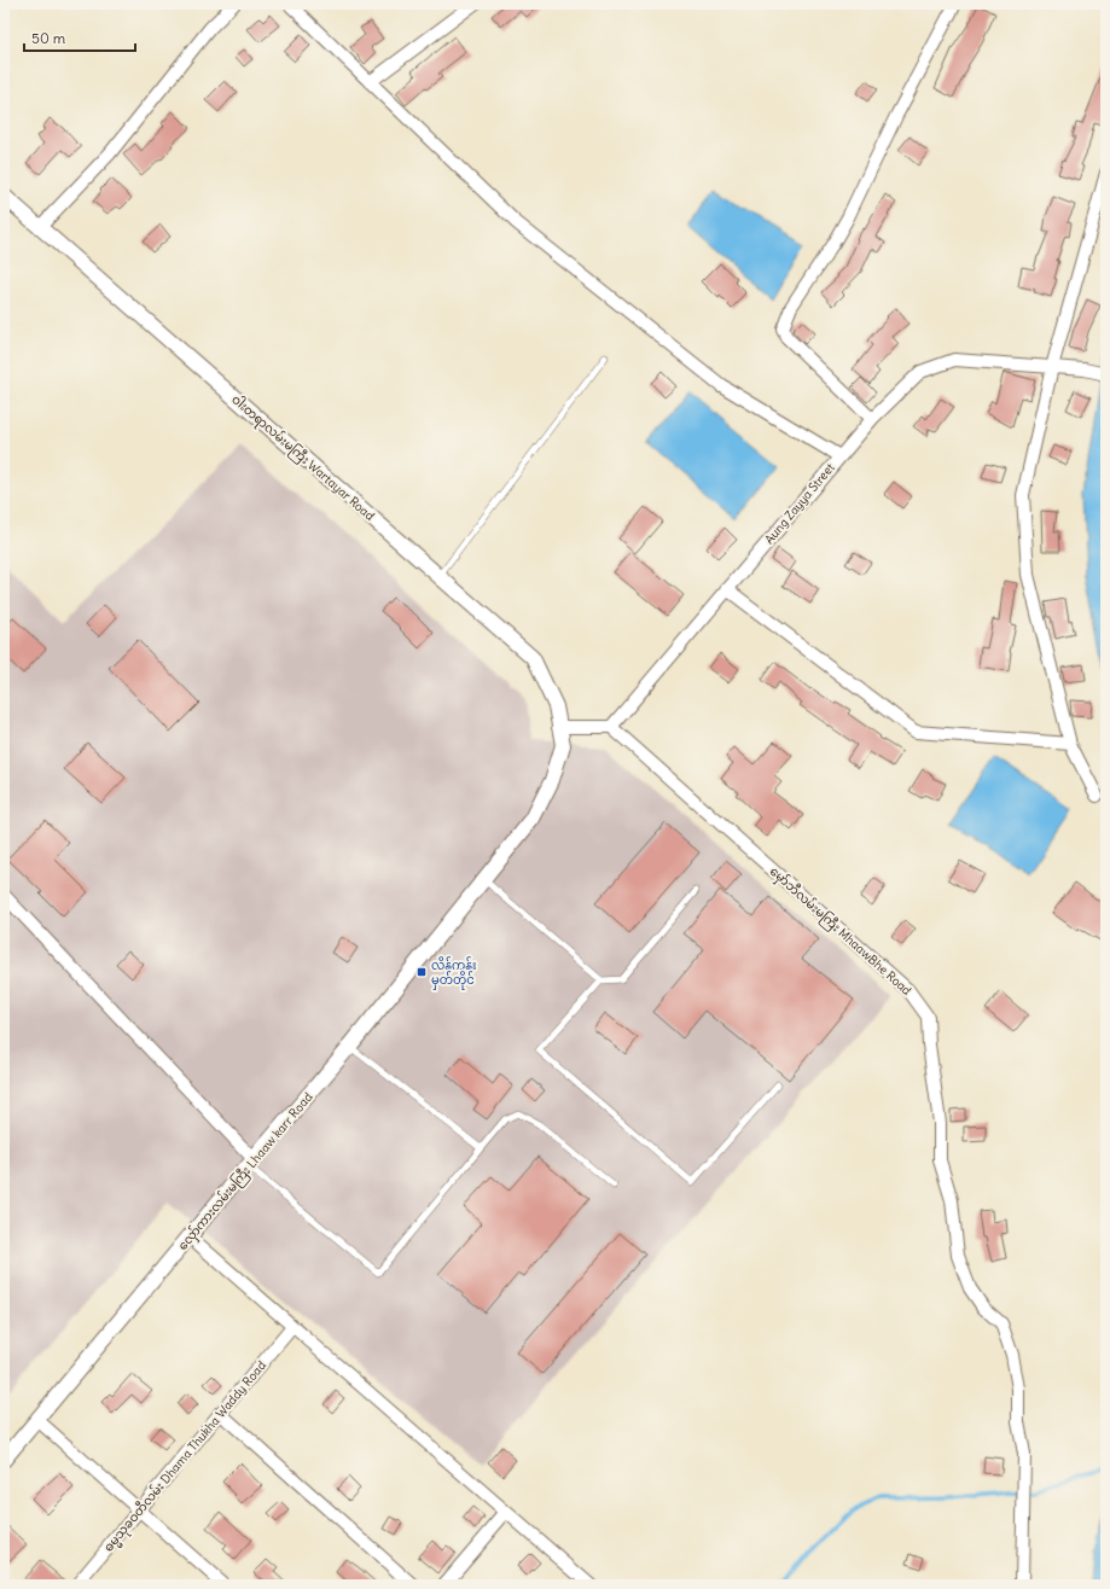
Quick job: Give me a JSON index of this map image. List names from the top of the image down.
{
  "streets": {
    "street": [
      "ဝါးတရာလမ်းမကြီး Wartayar Road",
      "Aung Zayya Street",
      "မှော်ဘီလမ်းမကြီး MhaawBhe Road",
      "လှော်ကားလမ်းမကြီး Lhaaw karr Road",
      "ဓမ္မသုခဝတီလမ်း Dhama Thukha Waddy Road"
    ]
  },
  "crossings": [
    ["ဝါးတရာလမ်းမကြီး Wartayar Road", "လှော်ကားလမ်းမကြီး Lhaaw karr Road"],
    ["Aung Zayya Street", "မှော်ဘီလမ်းမကြီး MhaawBhe Road"]
  ],
  "places": {
    "transit": ["လိန်ကုန်း မှတ်တိုင်"]
  },
  "scale_bar": "50 m"
}
